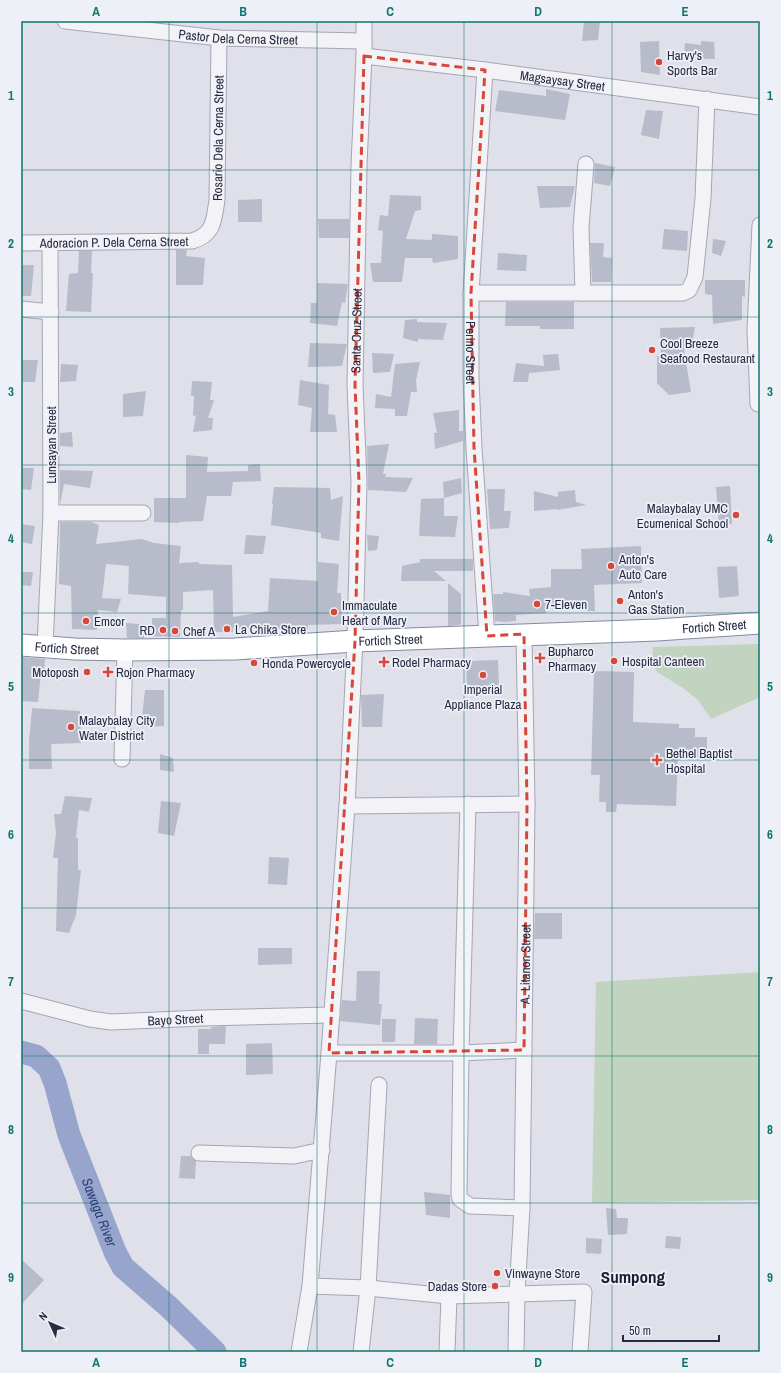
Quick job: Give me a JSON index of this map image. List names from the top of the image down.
{
  "streets": {
    "highway": ["Fortich Street"],
    "street": [
      "Pastor Dela Cerna Street",
      "Magsaysay Street",
      "Rosario Dela Cerna Street",
      "Adoracion P. Dela Cerna Street",
      "Santa Cruz Street",
      "Perino Street",
      "Lunsayan Street",
      "A. Litanon Street",
      "Bayo Street"
    ]
  },
  "crossings": [
    ["Pastor Dela Cerna Street", "Magsaysay Street"],
    ["Pastor Dela Cerna Street", "Rosario Dela Cerna Street"],
    ["Pastor Dela Cerna Street", "Santa Cruz Street"],
    ["Magsaysay Street", "Santa Cruz Street"],
    ["Magsaysay Street", "Perino Street"],
    ["Rosario Dela Cerna Street", "Adoracion P. Dela Cerna Street"],
    ["Adoracion P. Dela Cerna Street", "Lunsayan Street"],
    ["Santa Cruz Street", "Fortich Street"],
    ["Santa Cruz Street", "Bayo Street"],
    ["Perino Street", "Fortich Street"],
    ["Lunsayan Street", "Fortich Street"],
    ["Fortich Street", "A. Litanon Street"]
  ],
  "districts": ["Sumpong"],
  "water": ["Sawaga River"],
  "places": {
    "other": [
      "Harvy's Sports Bar",
      "Cool Breeze Seafood Restaurant",
      "Malaybalay UMC Ecumenical School",
      "Anton's Auto Care",
      "Anton's Gas Station",
      "7-Eleven",
      "Immaculate Heart of Mary",
      "Emcor",
      "La Chika Store",
      "RD",
      "Chef A",
      "Hospital Canteen",
      "Honda Powercycle",
      "Motoposh",
      "Imperial Appliance Plaza",
      "Malaybalay City Water District",
      "Vinwayne Store",
      "Dadas Store"
    ],
    "health": [
      "Bupharco Pharmacy",
      "Rodel Pharmacy",
      "Rojon Pharmacy",
      "Bethel Baptist Hospital"
    ]
  },
  "scale_bar": "50 m",
  "north": "top left",
  "grid": {
    "columns": [
      "A",
      "B",
      "C",
      "D",
      "E"
    ],
    "rows": [
      "1",
      "2",
      "3",
      "4",
      "5",
      "6",
      "7",
      "8",
      "9"
    ]
  }
}
